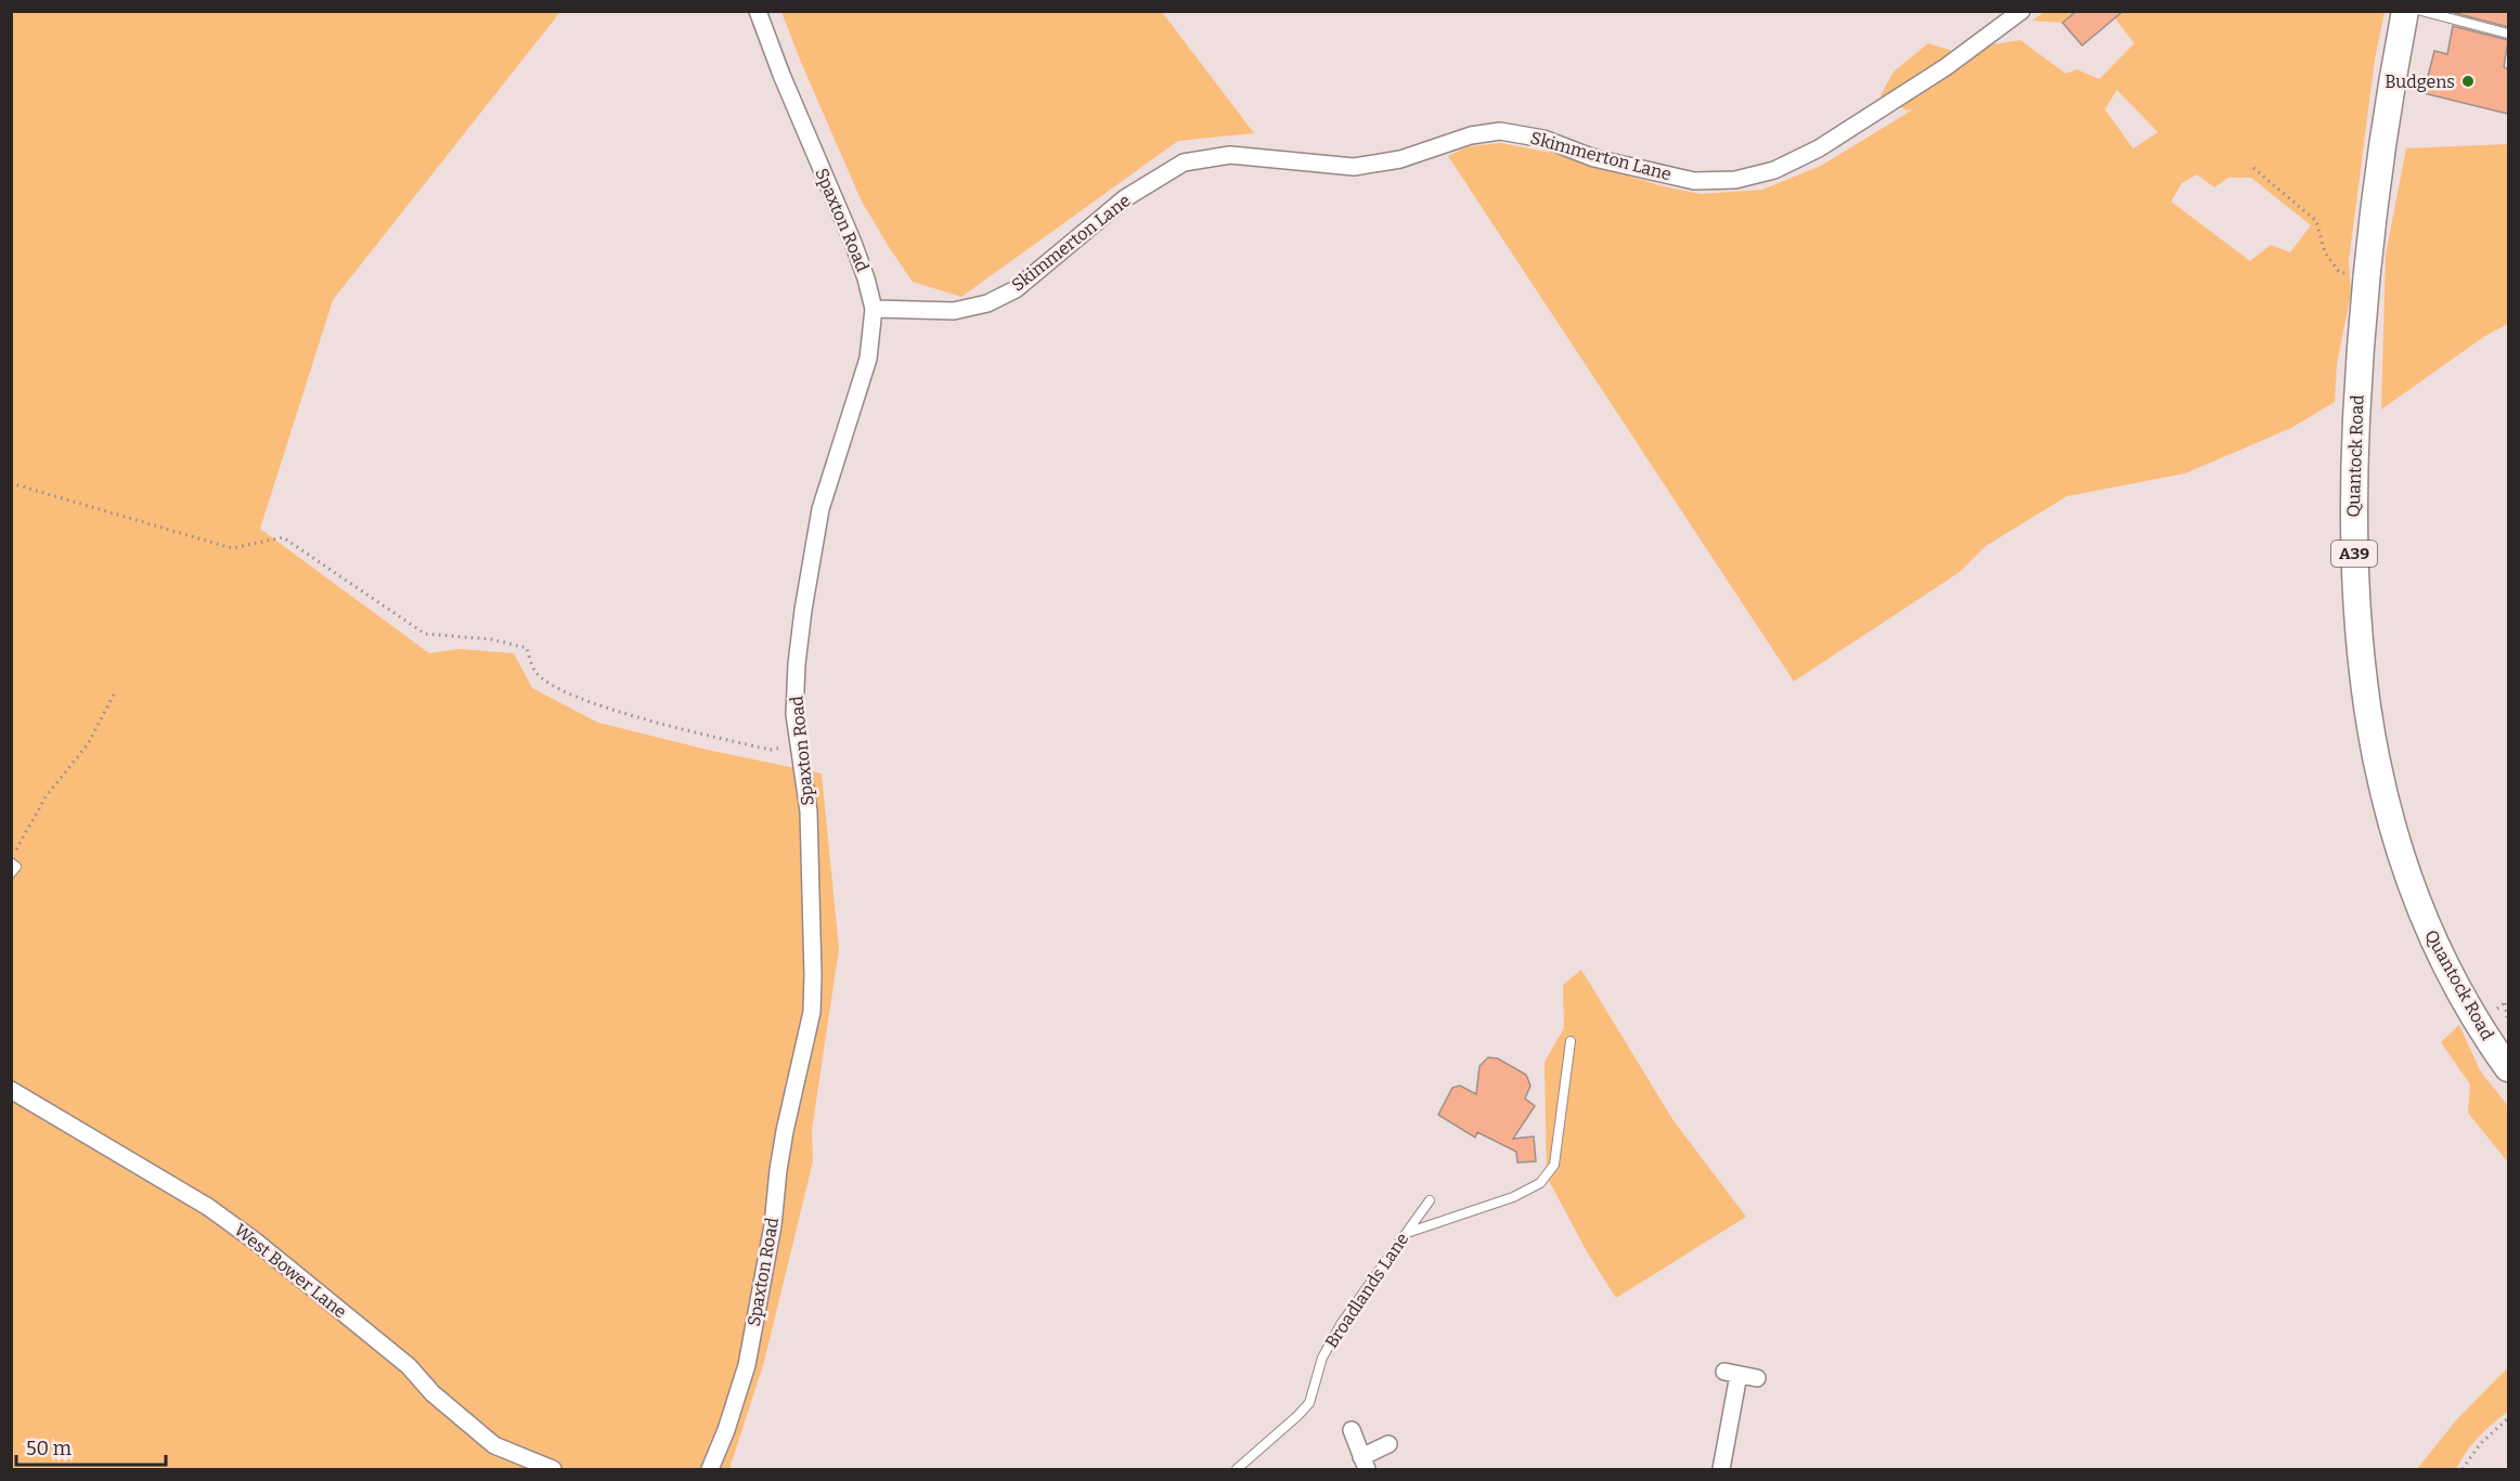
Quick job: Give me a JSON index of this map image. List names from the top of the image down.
{
  "streets": {
    "main road": ["Quantock Road", "A39"],
    "street": ["Skimmerton Lane", "Spaxton Road", "West Bower Lane"],
    "lane": ["Broadlands Lane"]
  },
  "crossings": [
    ["Skimmerton Lane", "Spaxton Road"]
  ],
  "places": ["Budgens"],
  "scale_bar": "50 m"
}
